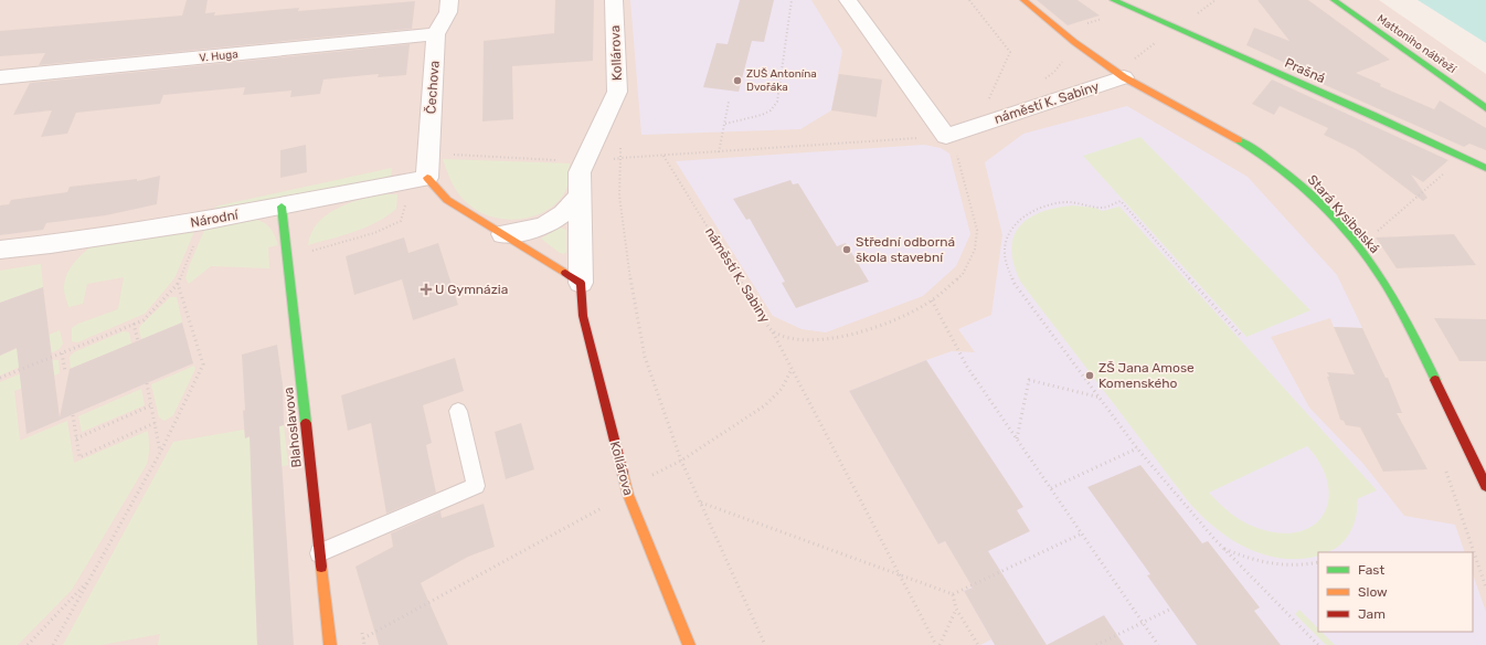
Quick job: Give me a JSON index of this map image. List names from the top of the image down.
{
  "streets": {
    "street": [
      "Mattoniho nábřeží",
      "Kollárova",
      "V. Huga",
      "Prašná",
      "Čechova",
      "náměstí K. Sabiny",
      "Stará Kysibelská",
      "Národní",
      "Blahoslavova"
    ]
  },
  "crossings": [
    ["V. Huga", "Čechova"],
    ["Čechova", "Národní"],
    ["náměstí K. Sabiny", "Stará Kysibelská"],
    ["Národní", "Blahoslavova"]
  ],
  "places": {
    "other": ["ZUŠ Antonína Dvořáka", "Střední odborná škola stavební", "ZŠ Jana Amose Komenského"],
    "health": ["U Gymnázia"]
  },
  "legend": ["Fast", "Slow", "Jam"]
}
